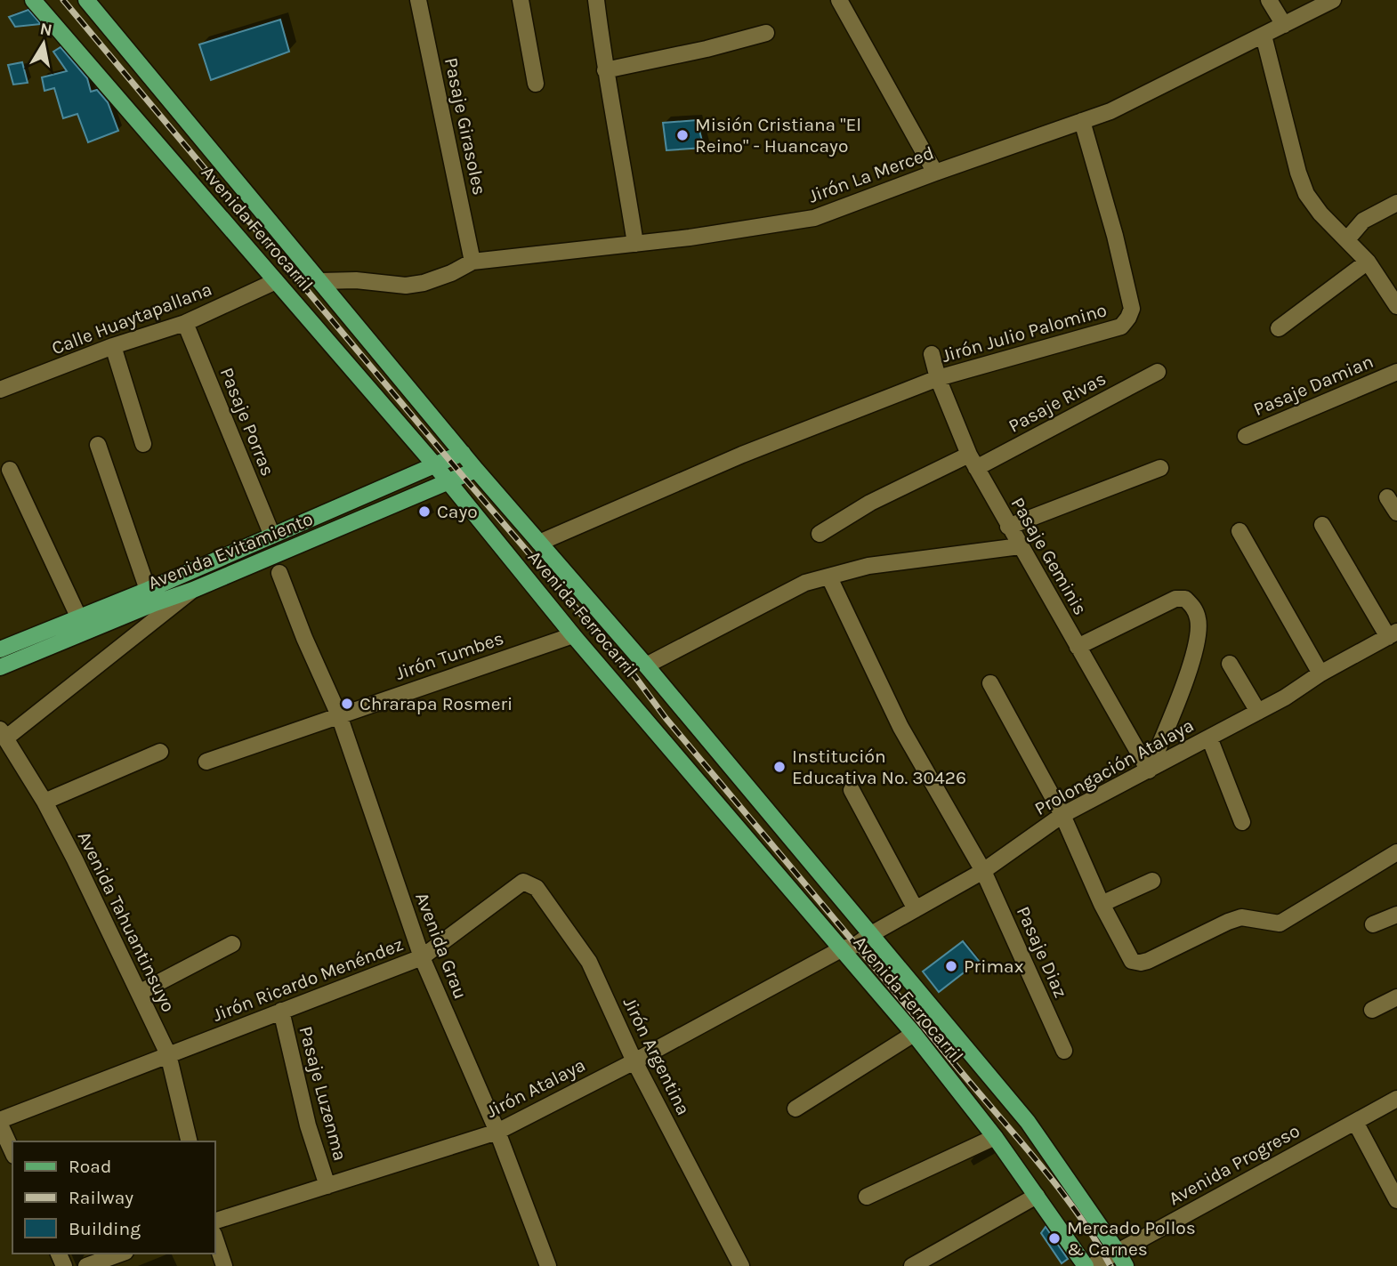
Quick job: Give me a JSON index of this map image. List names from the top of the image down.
{
  "streets": {
    "main road": ["Avenida Ferrocarril", "Avenida Evitamiento"],
    "street": [
      "Pasaje Girasoles",
      "Jirón La Merced",
      "Calle Huaytapallana",
      "Jirón Julio Palomino",
      "Pasaje Damian",
      "Pasaje Rivas",
      "Pasaje Porras",
      "Pasaje Geminis",
      "Jirón Tumbes",
      "Prolongación Atalaya",
      "Avenida Tahuantinsuyo",
      "Avenida Grau",
      "Pasaje Diaz",
      "Jirón Ricardo Menéndez",
      "Jirón Argentina",
      "Jirón Atalaya",
      "Pasaje Luzenma",
      "Avenida Progreso"
    ]
  },
  "crossings": [
    ["Pasaje Girasoles", "Jirón La Merced"],
    ["Jirón La Merced", "Avenida Ferrocarril"],
    ["Jirón La Merced", "Jirón Julio Palomino"],
    ["Avenida Ferrocarril", "Calle Huaytapallana"],
    ["Avenida Ferrocarril", "Jirón Julio Palomino"],
    ["Avenida Ferrocarril", "Avenida Evitamiento"],
    ["Avenida Ferrocarril", "Jirón Tumbes"],
    ["Avenida Ferrocarril", "Prolongación Atalaya"],
    ["Avenida Ferrocarril", "Jirón Atalaya"],
    ["Avenida Ferrocarril", "Avenida Progreso"],
    ["Calle Huaytapallana", "Pasaje Porras"],
    ["Jirón Julio Palomino", "Pasaje Geminis"],
    ["Pasaje Rivas", "Pasaje Geminis"],
    ["Pasaje Porras", "Avenida Evitamiento"],
    ["Pasaje Geminis", "Prolongación Atalaya"],
    ["Jirón Tumbes", "Avenida Grau"],
    ["Prolongación Atalaya", "Pasaje Diaz"],
    ["Prolongación Atalaya", "Jirón Atalaya"],
    ["Avenida Tahuantinsuyo", "Jirón Ricardo Menéndez"],
    ["Avenida Grau", "Jirón Ricardo Menéndez"],
    ["Avenida Grau", "Jirón Atalaya"],
    ["Jirón Ricardo Menéndez", "Jirón Argentina"],
    ["Jirón Ricardo Menéndez", "Pasaje Luzenma"],
    ["Jirón Argentina", "Jirón Atalaya"],
    ["Jirón Atalaya", "Pasaje Luzenma"]
  ],
  "places": [
    "Misión Cristiana \"El Reino\" - Huancayo",
    "Cayo",
    "Chrarapa Rosmeri",
    "Institución Educativa No. 30426",
    "Primax",
    "Mercado Pollos & Carnes"
  ],
  "legend": ["Road", "Railway", "Building"],
  "north": "top"
}
